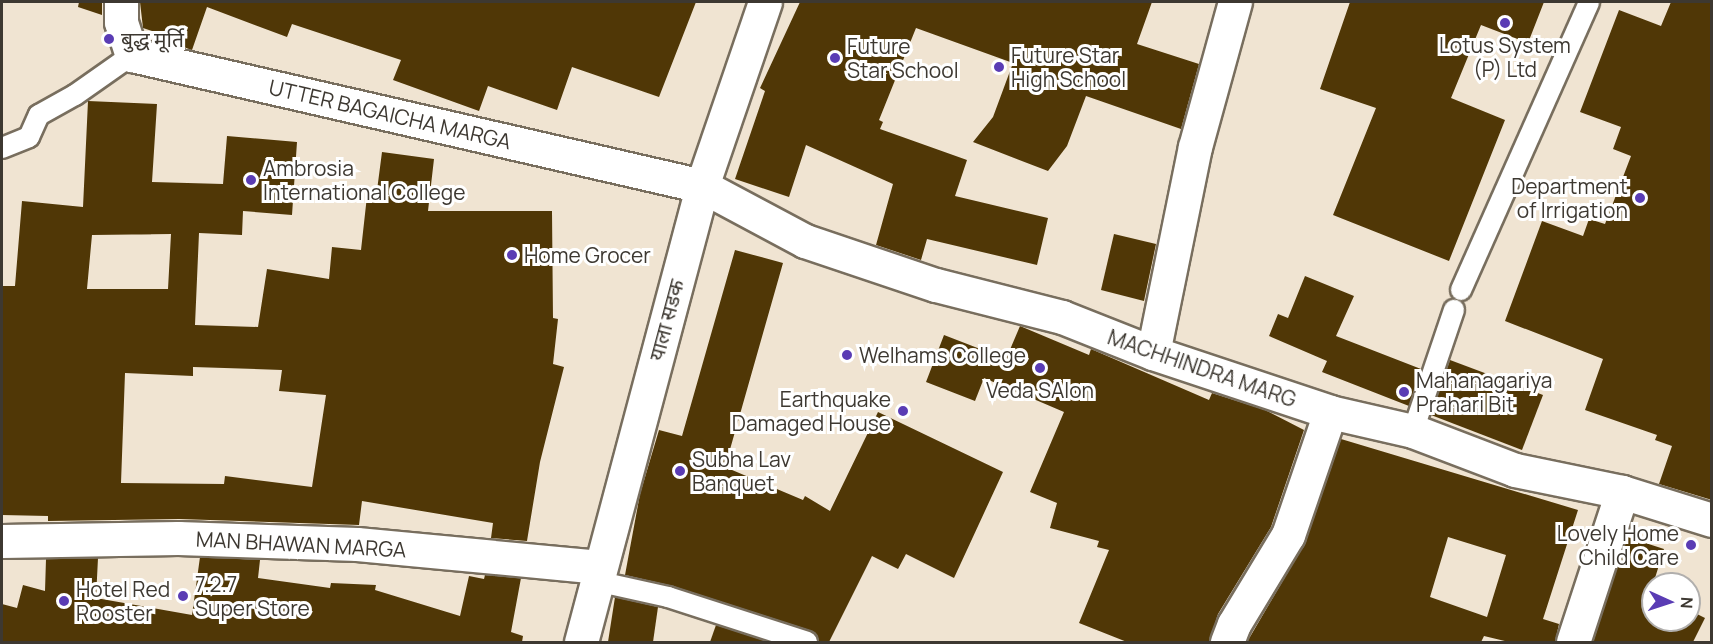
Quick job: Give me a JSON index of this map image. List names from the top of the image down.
{
  "streets": {
    "street": [
      "UTTER BAGAICHA MARGA",
      "याला सडक",
      "MACHHINDRA MARG",
      "MAN BHAWAN MARGA"
    ]
  },
  "crossings": [
    ["UTTER BAGAICHA MARGA", "याला सडक"],
    ["UTTER BAGAICHA MARGA", "MACHHINDRA MARG"],
    ["याला सडक", "MACHHINDRA MARG"],
    ["याला सडक", "MAN BHAWAN MARGA"]
  ],
  "places": [
    "Lotus System (P) Ltd",
    "बुद्ध मूर्ति",
    "Future Star School",
    "Future Star High School",
    "Ambrosia International College",
    "Department of Irrigation",
    "Home Grocer",
    "Welhams College",
    "Veda SAlon",
    "Mahanagariya Prahari Bit",
    "Earthquake Damaged House",
    "Subha Lav Banquet",
    "Lovely Home Child Care",
    "7.2.7 Super Store",
    "Hotel Red Rooster"
  ],
  "north": "right"
}
